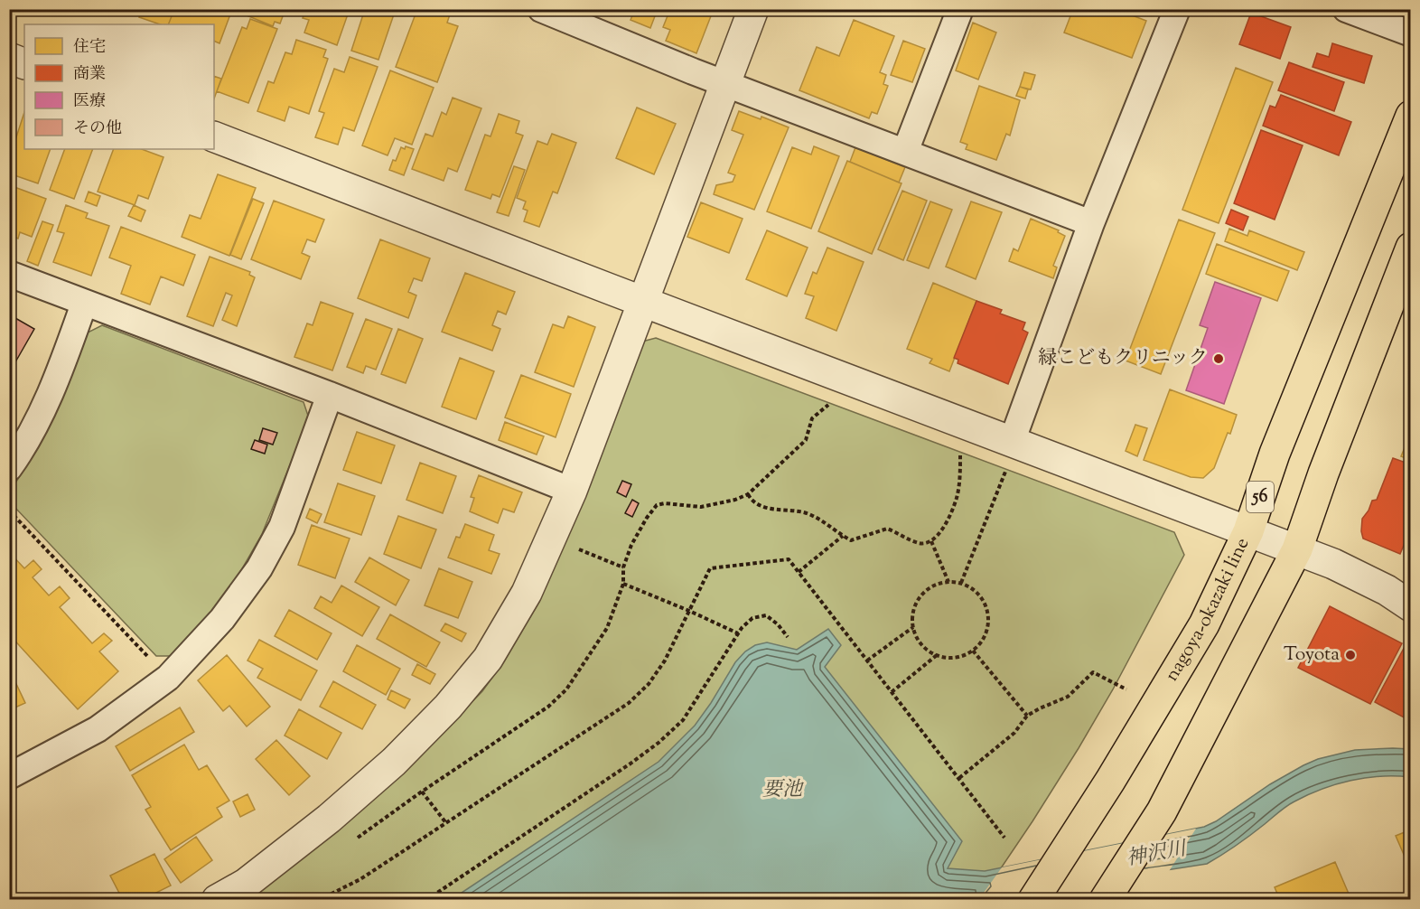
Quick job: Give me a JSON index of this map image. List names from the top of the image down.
{
  "streets": {
    "main road": ["56", "nagoya-okazaki line"]
  },
  "water": ["要池", "神沢川"],
  "places": ["緑こどもクリニック", "Toyota"],
  "legend": [
    "住宅",
    "商業",
    "医療",
    "その他"
  ]
}
